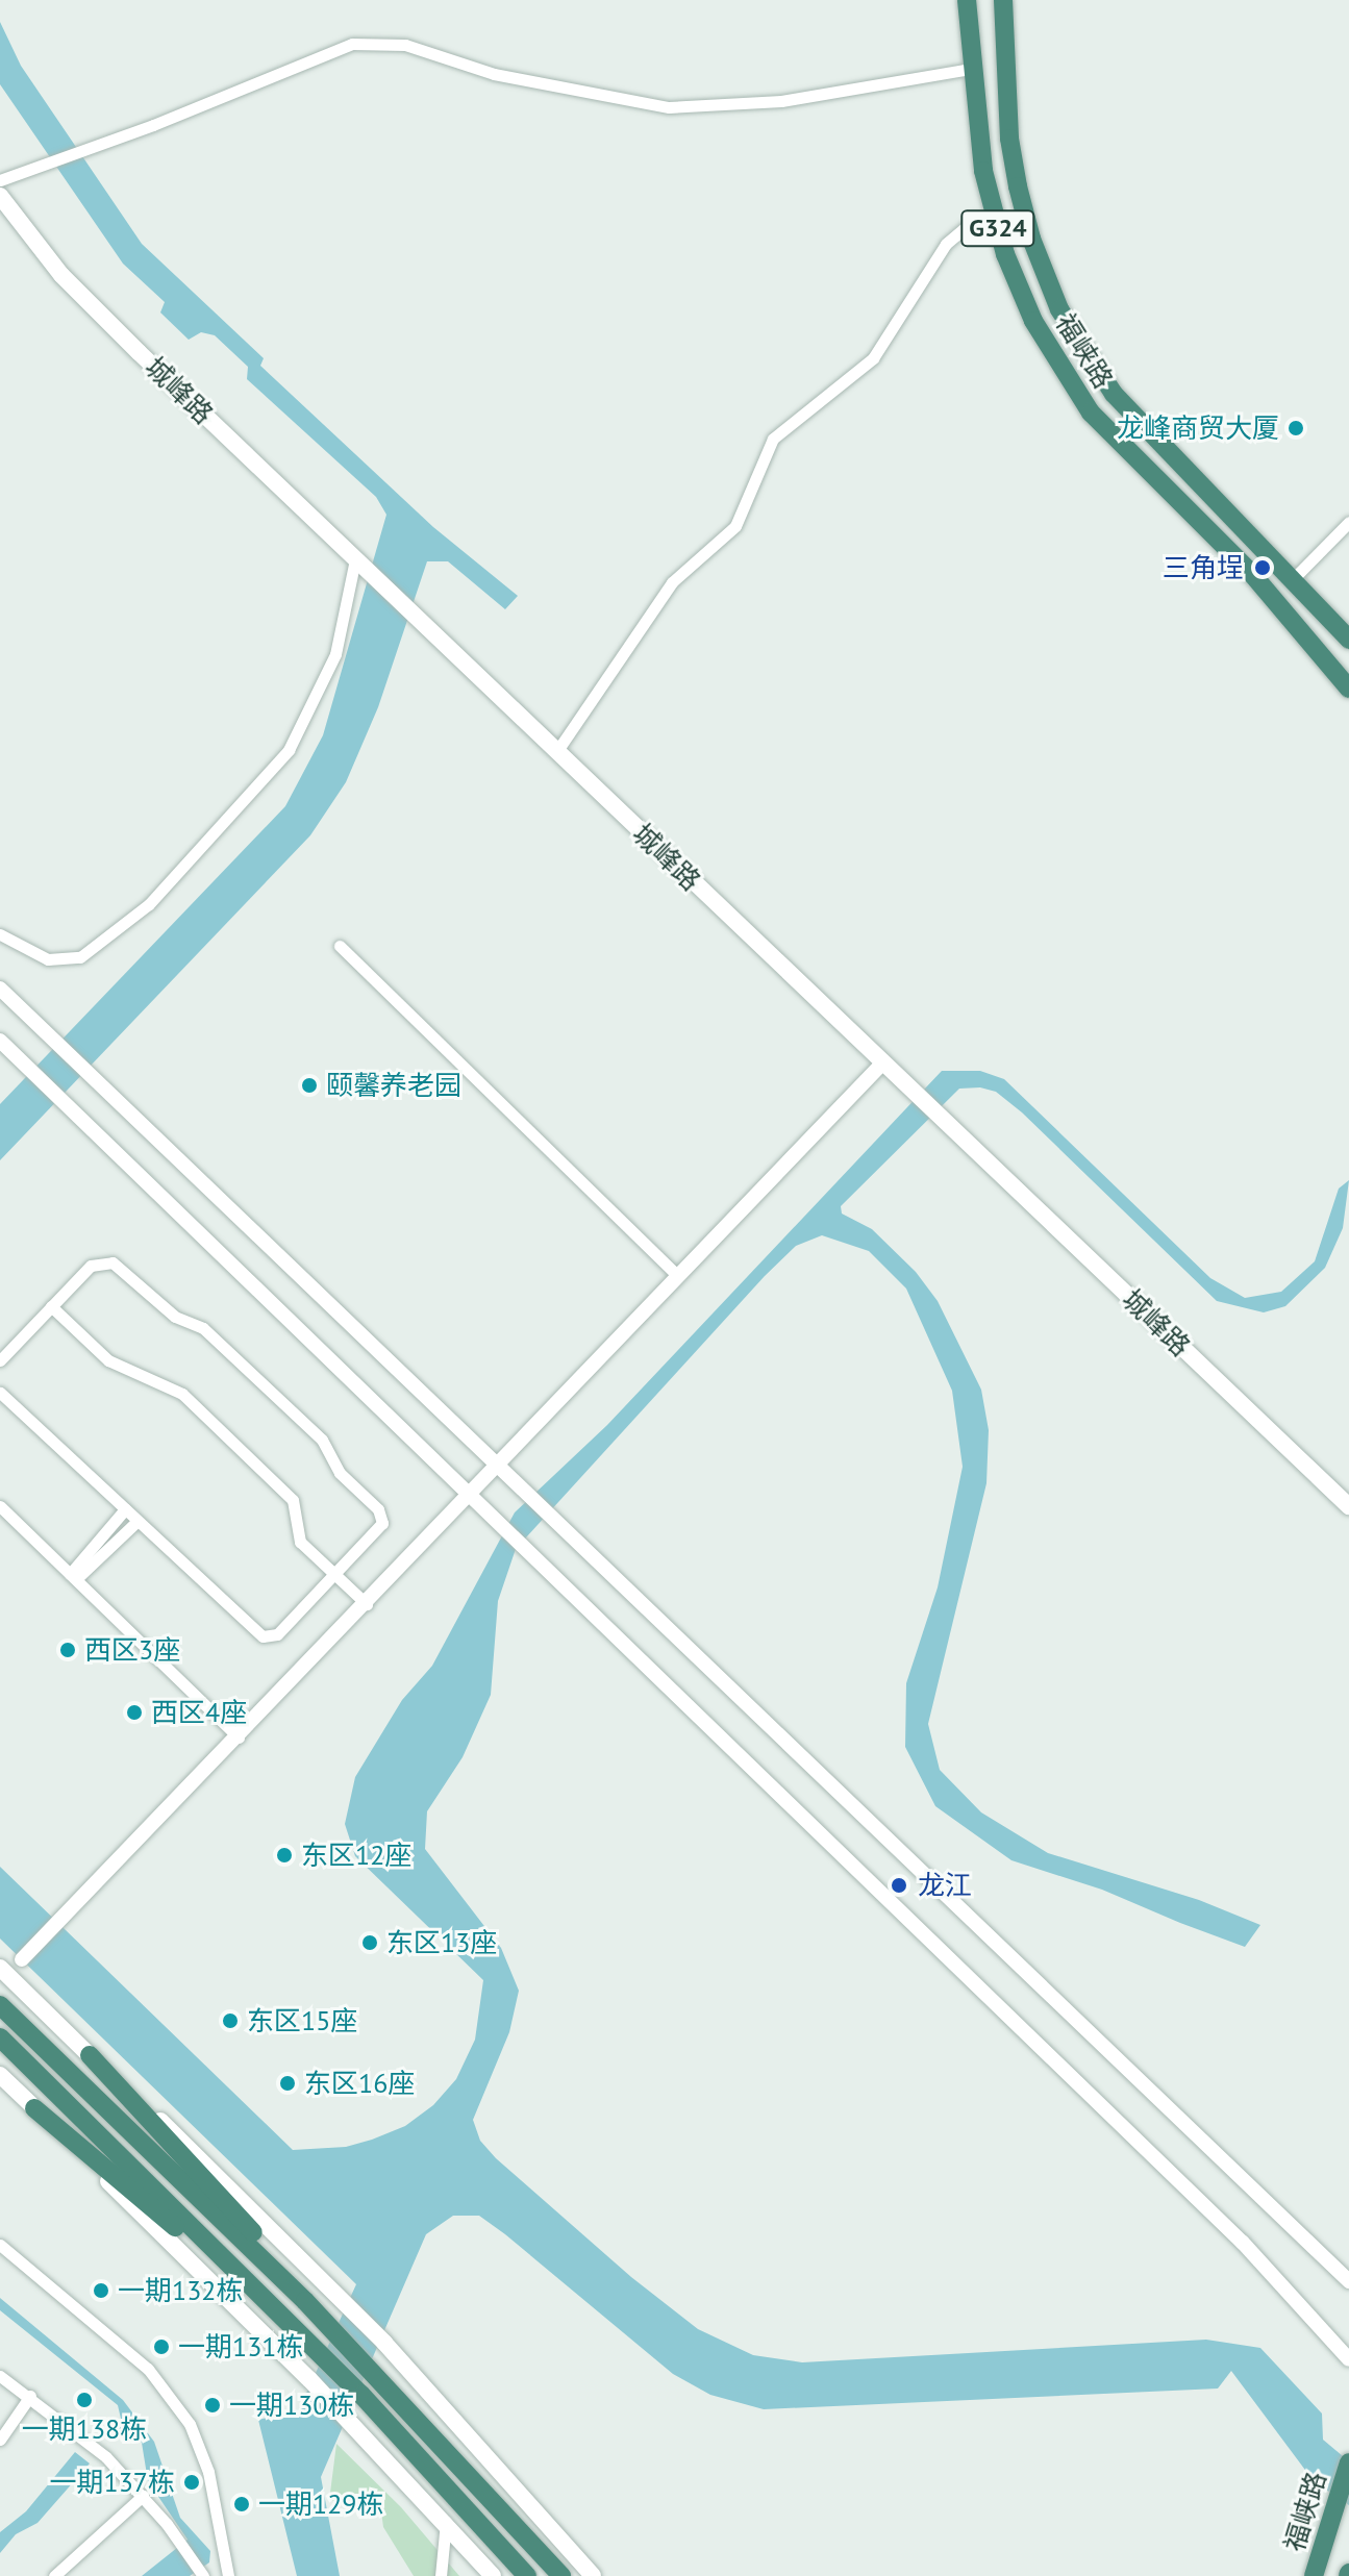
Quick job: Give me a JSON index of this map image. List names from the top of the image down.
{
  "streets": {
    "highway": ["G324", "福峡路"],
    "main road": ["城峰路"]
  },
  "places": [
    "龙峰商贸大厦",
    "三角埕",
    "颐馨养老园",
    "西区3座",
    "西区4座",
    "东区12座",
    "龙江",
    "东区13座",
    "东区15座",
    "东区16座",
    "一期132栋",
    "一期131栋",
    "一期138栋",
    "一期130栋",
    "一期137栋",
    "一期129栋"
  ]
}
